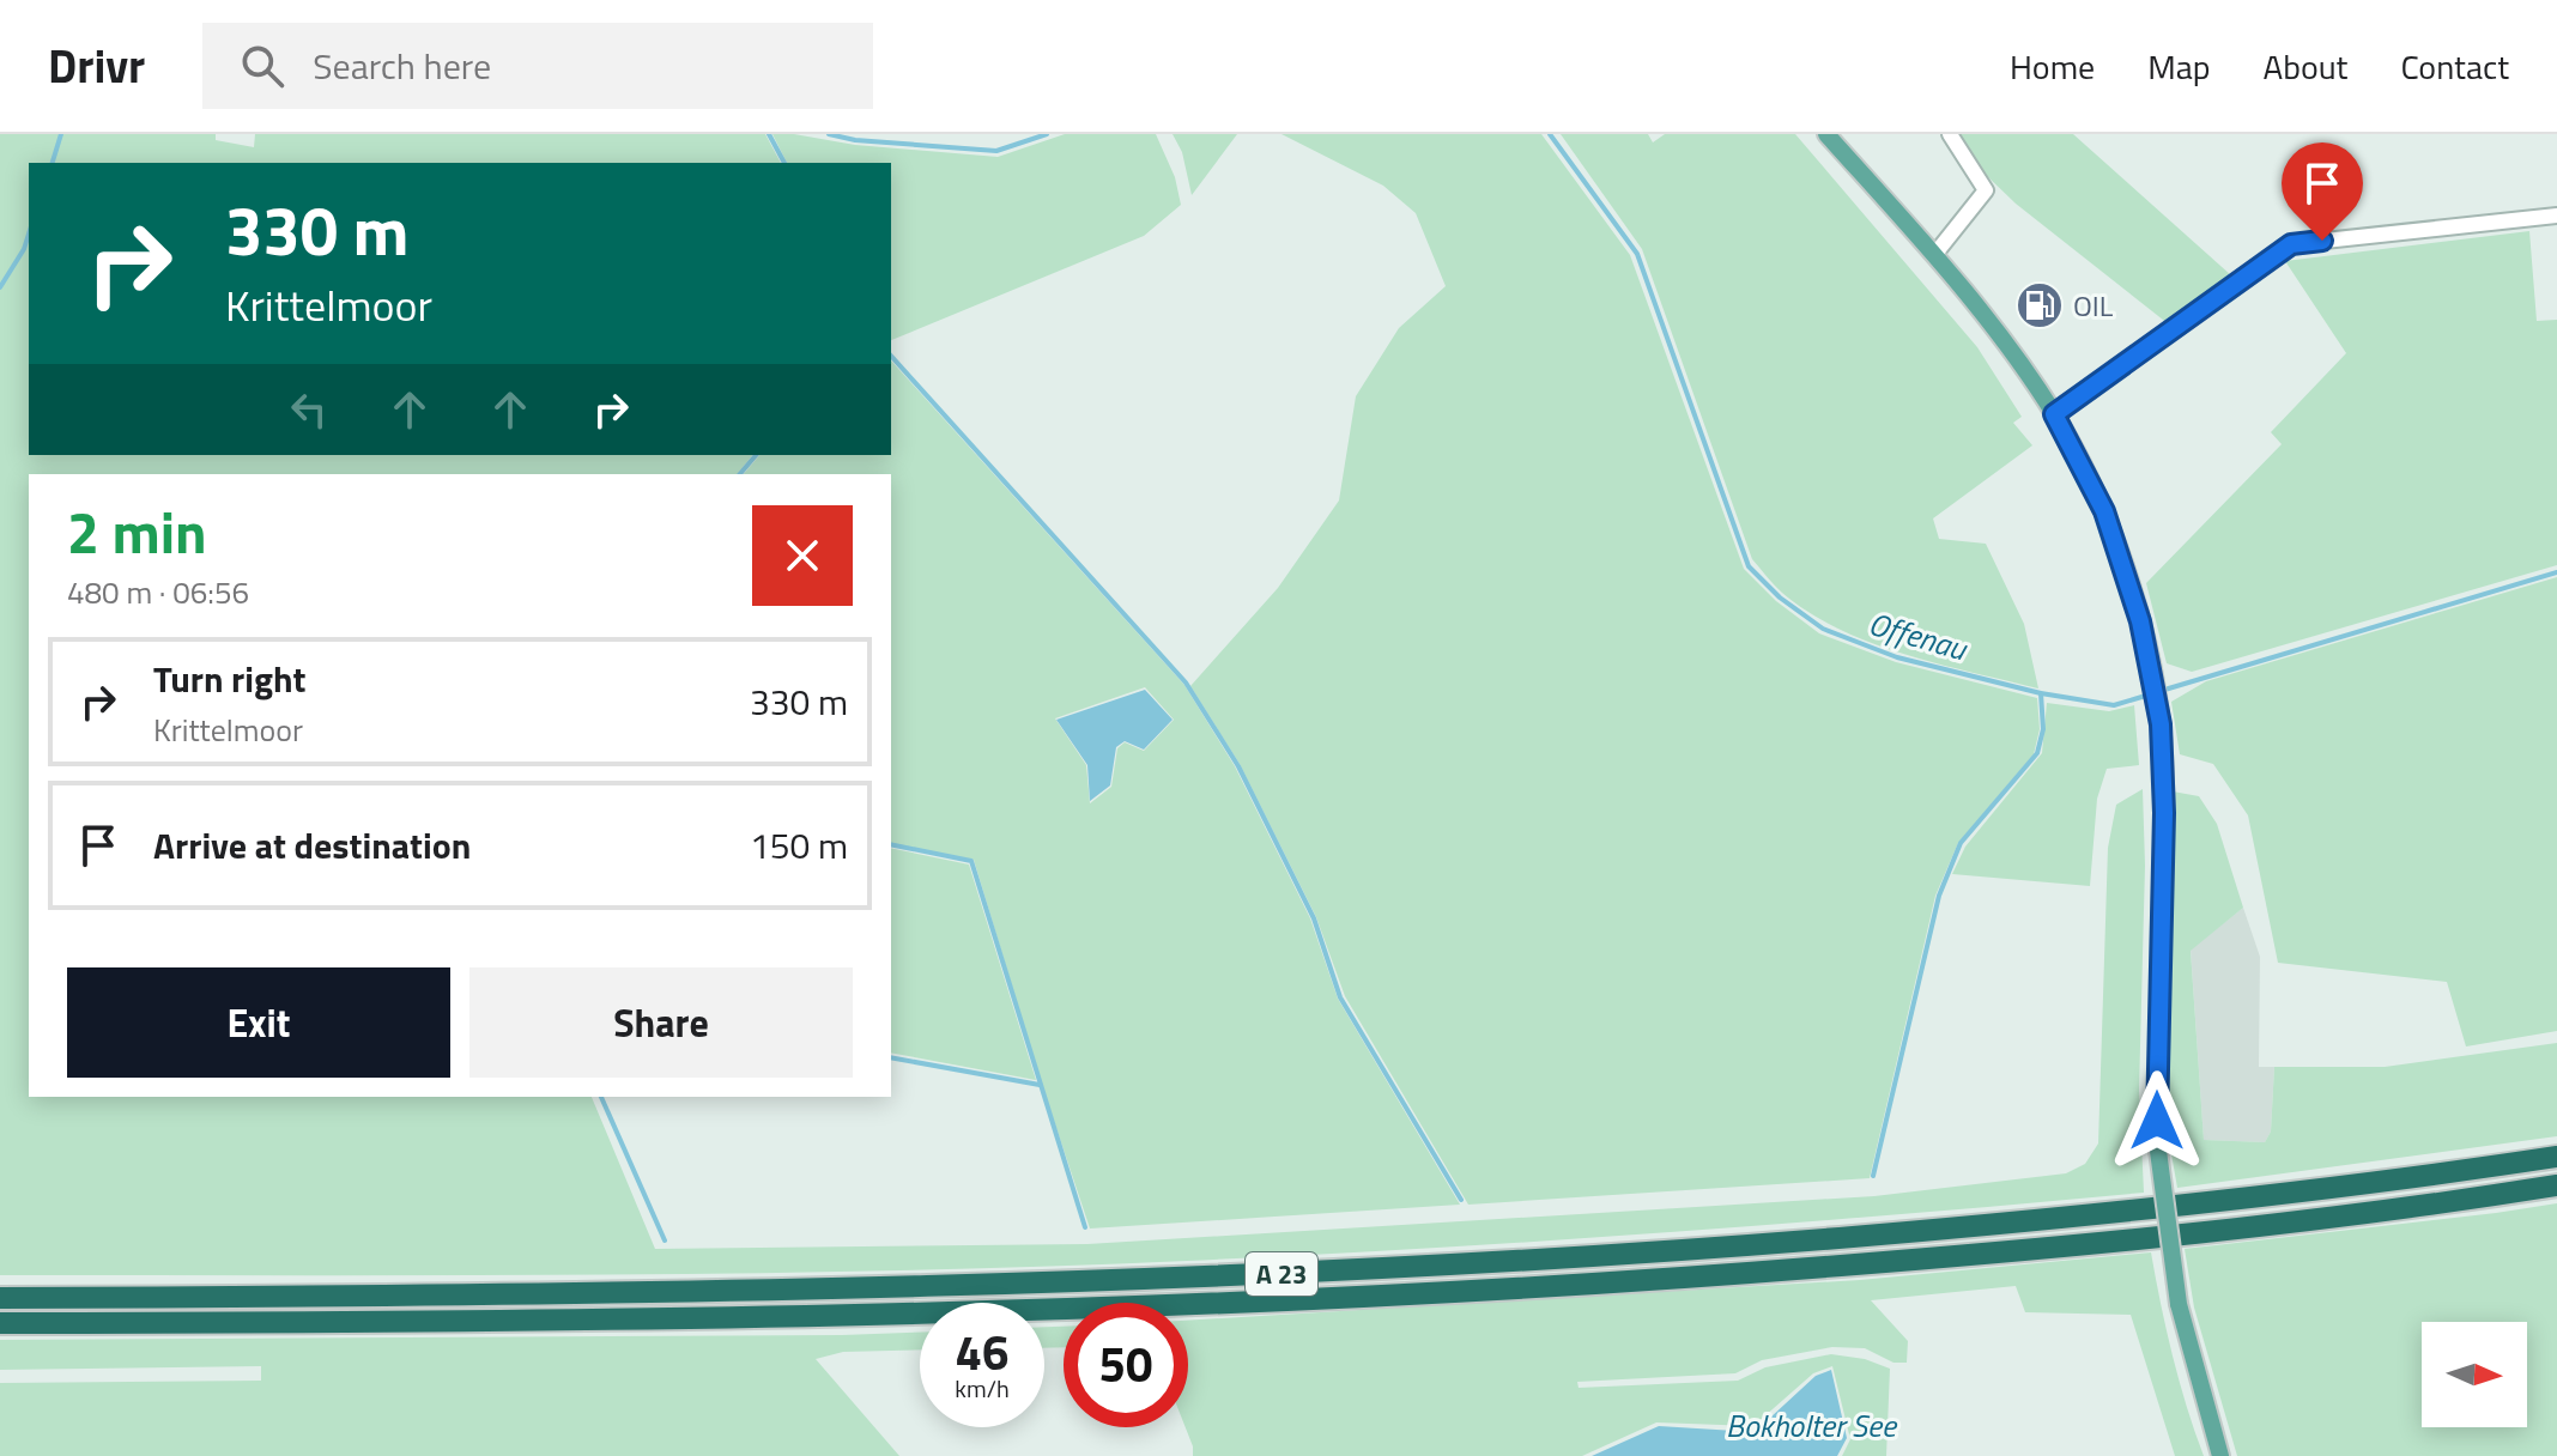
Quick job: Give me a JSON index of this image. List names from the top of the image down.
{
  "streets": {
    "highway": ["A 23"]
  },
  "water": ["Offenau", "Bokholter See"],
  "places": {
    "fuel station": ["OIL"]
  },
  "north": "right",
  "page": {
    "header": "Drivr",
    "search": "Search here",
    "nav": [
      "Home",
      "Map",
      "About",
      "Contact"
    ],
    "turn": ["330 m", "Krittelmoor"],
    "heading": ["2 min", "480 m · 06:56"],
    "list": [
      {
        "name": "Turn right",
        "note": "Krittelmoor",
        "value": "330 m"
      },
      {
        "name": "Arrive at destination",
        "value": "150 m"
      }
    ],
    "buttons": ["Exit", "Share"],
    "speed": "46 km/h",
    "limit": "50"
  }
}
